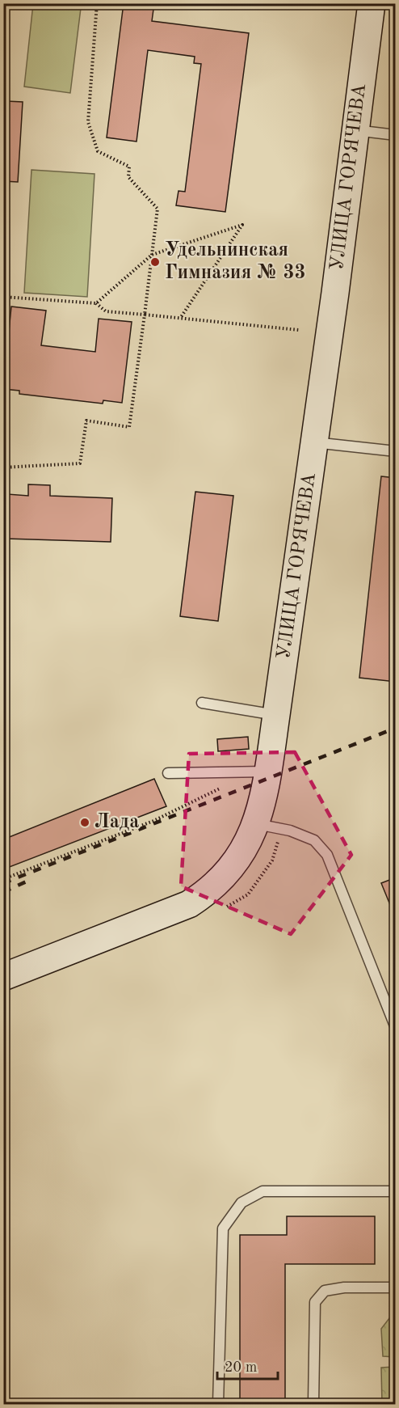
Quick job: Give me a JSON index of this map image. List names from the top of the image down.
{
  "streets": {
    "main road": ["УЛИЦА ГОРЯЧЕВА"]
  },
  "places": ["Удельнинская Гимназия № 33", "Лада"],
  "scale_bar": "20 m"
}
